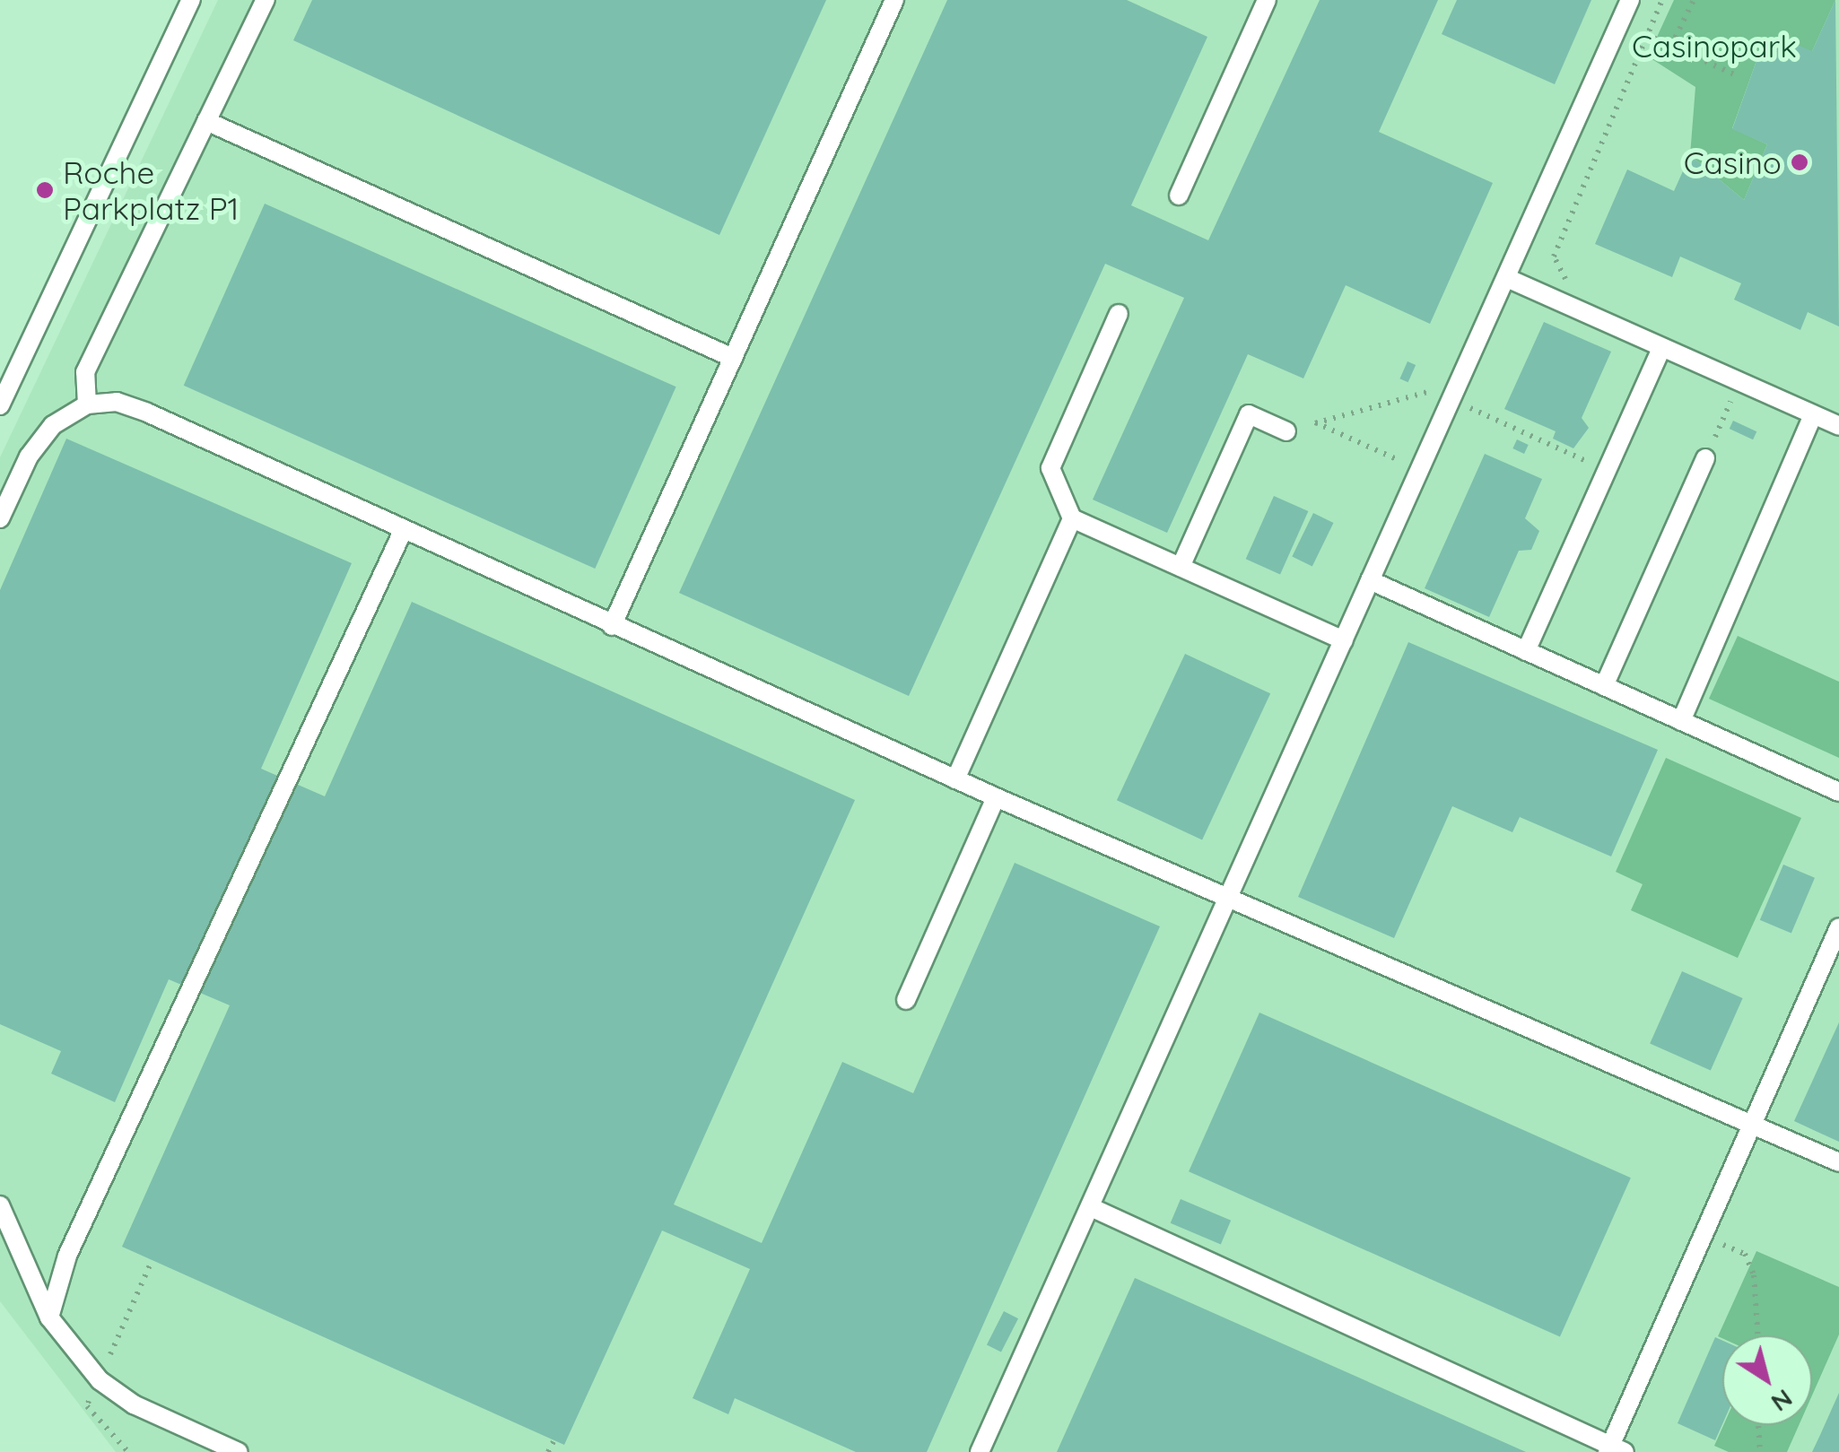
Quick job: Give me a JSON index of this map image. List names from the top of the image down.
{
  "parks": ["Casinopark"],
  "places": ["Casino", "Roche Parkplatz P1"],
  "north": "bottom right"
}
